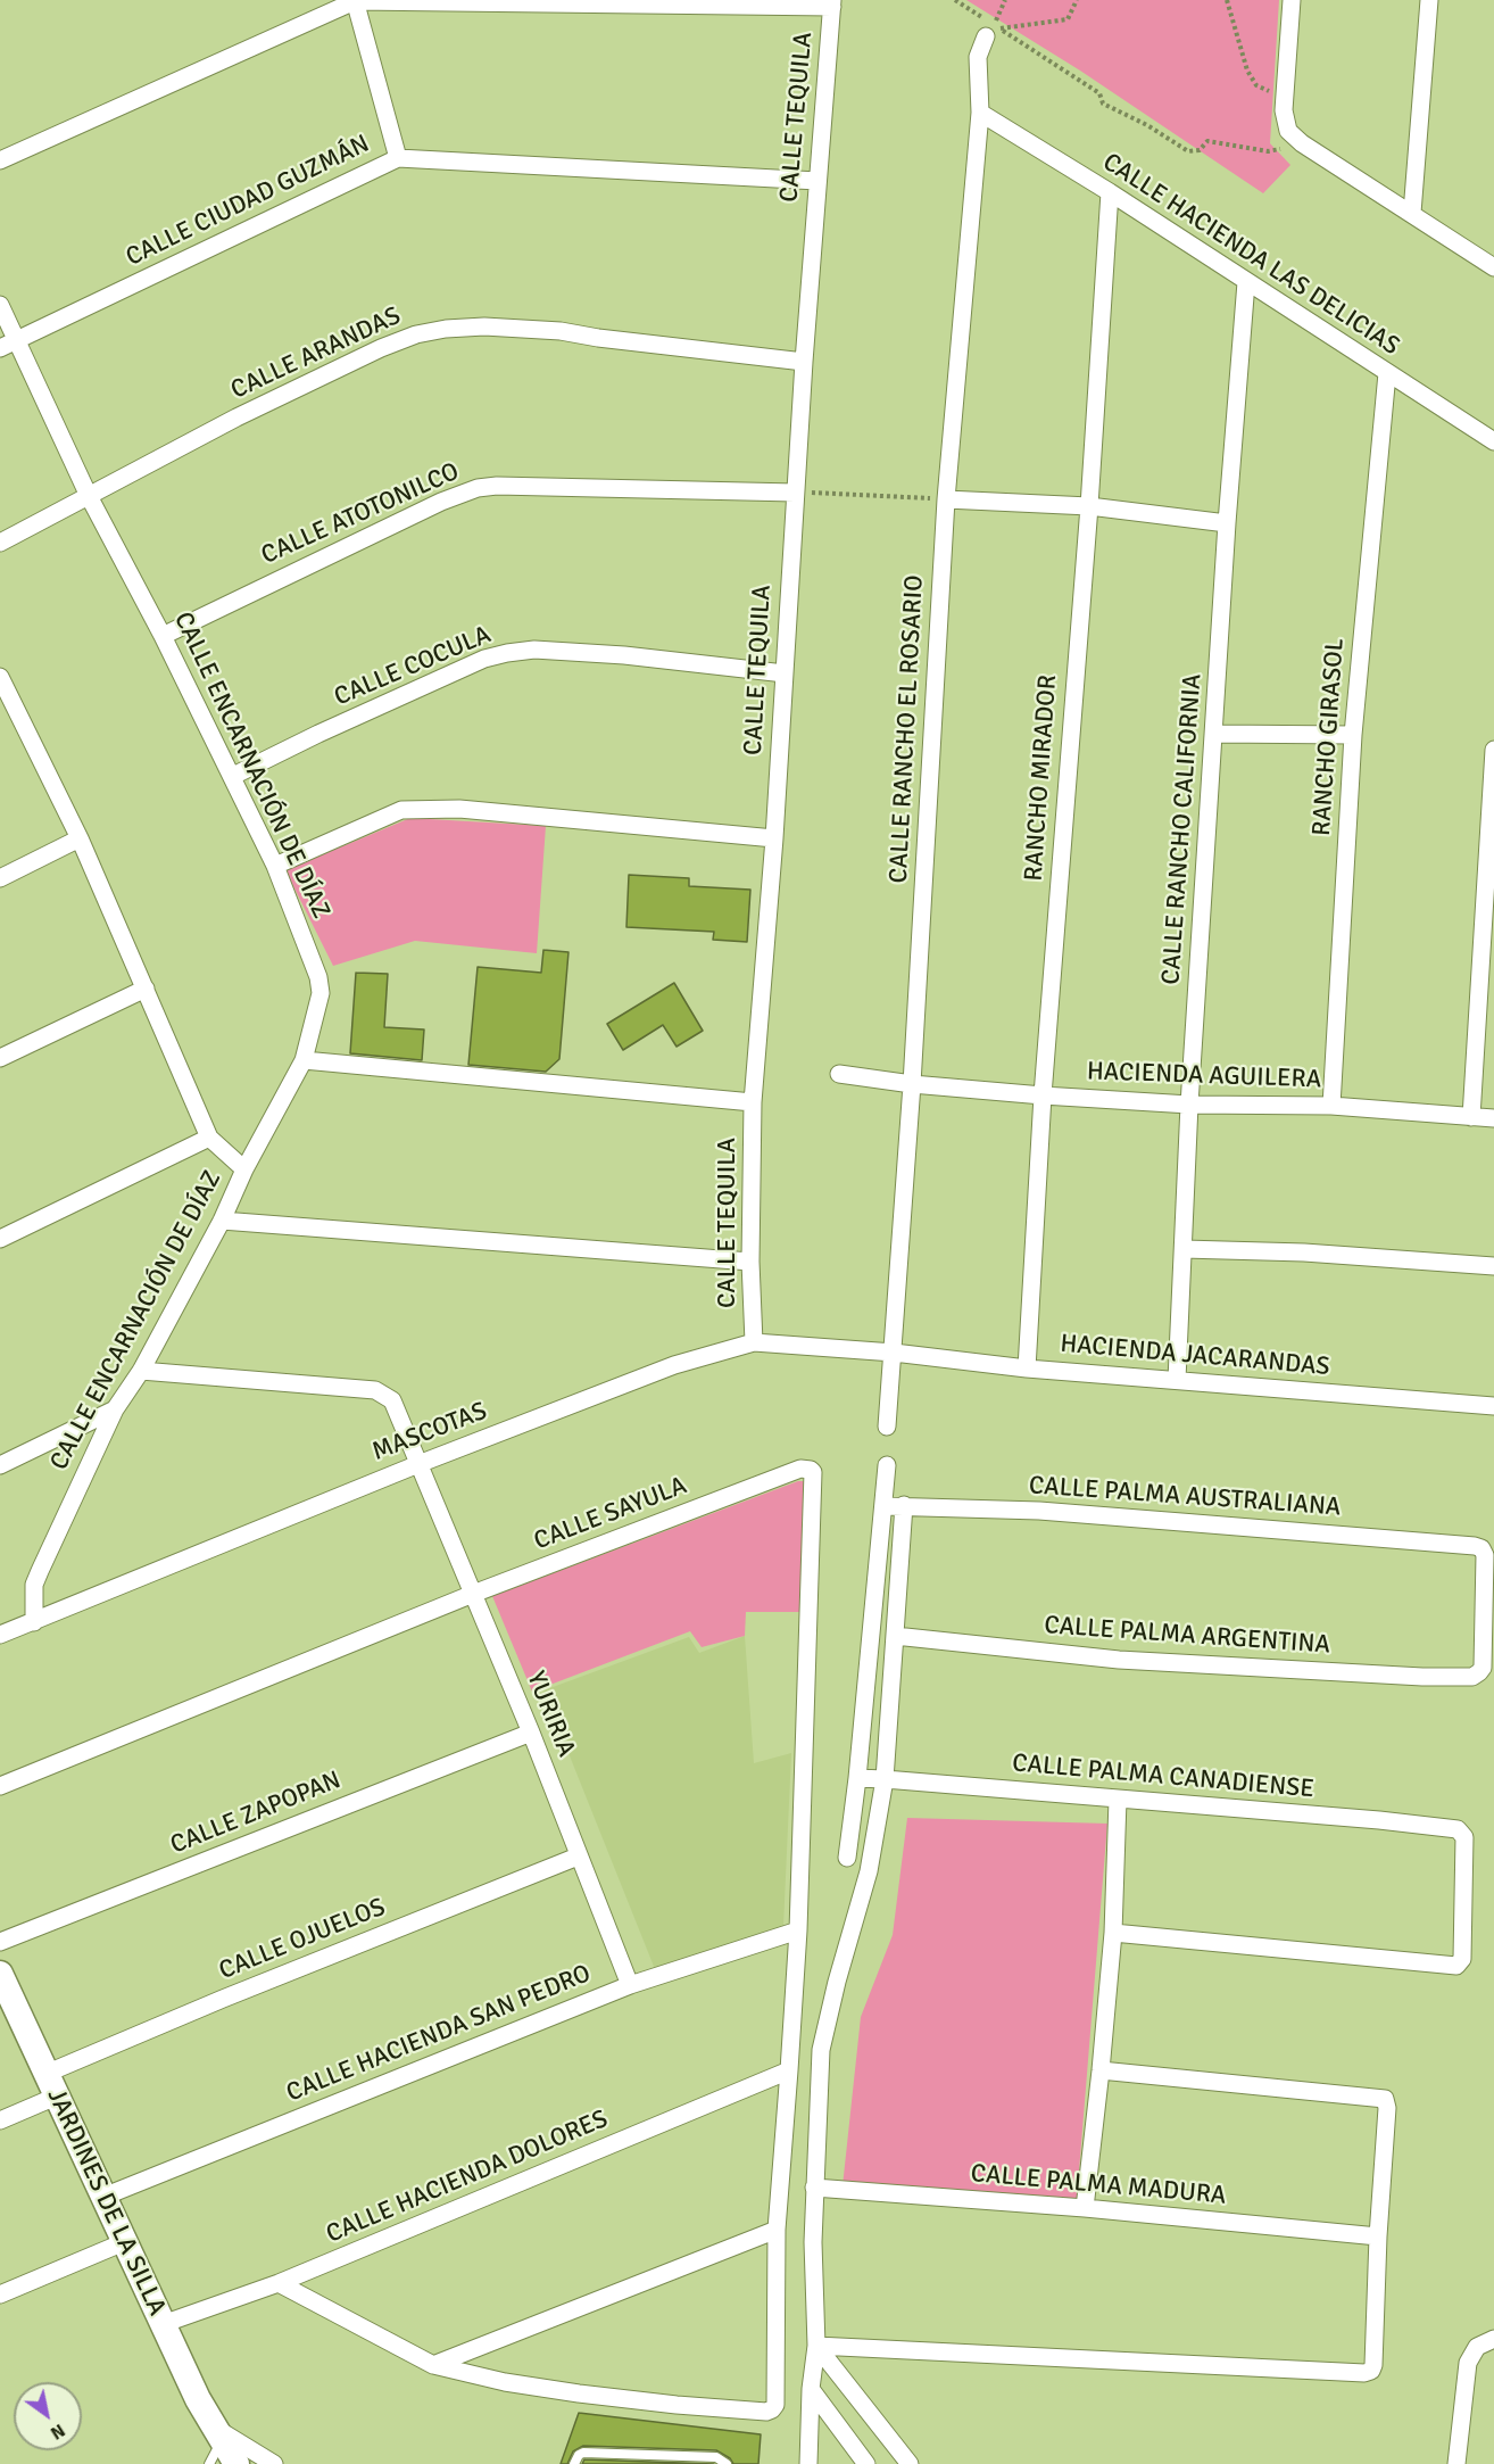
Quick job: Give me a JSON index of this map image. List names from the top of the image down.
{
  "streets": {
    "street": [
      "CALLE TEQUILA",
      "CALLE CIUDAD GUZMÁN",
      "CALLE HACIENDA LAS DELICIAS",
      "CALLE ARANDAS",
      "CALLE ATOTONILCO",
      "CALLE COCULA",
      "CALLE RANCHO EL ROSARIO",
      "RANCHO GIRASOL",
      "CALLE ENCARNACIÓN DE DÍAZ",
      "RANCHO MIRADOR",
      "CALLE RANCHO CALIFORNIA",
      "HACIENDA AGUILERA",
      "HACIENDA JACARANDAS",
      "MASCOTAS",
      "CALLE PALMA AUSTRALIANA",
      "CALLE SAYULA",
      "CALLE PALMA ARGENTINA",
      "YURIRIA",
      "CALLE PALMA CANADIENSE",
      "CALLE ZAPOPAN",
      "CALLE OJUELOS",
      "CALLE HACIENDA SAN PEDRO",
      "CALLE HACIENDA DOLORES",
      "CALLE PALMA MADURA",
      "JARDINES DE LA SILLA"
    ]
  },
  "crossings": [
    ["CALLE TEQUILA", "CALLE CIUDAD GUZMÁN"],
    ["CALLE TEQUILA", "CALLE ARANDAS"],
    ["CALLE TEQUILA", "CALLE ATOTONILCO"],
    ["CALLE TEQUILA", "CALLE COCULA"],
    ["CALLE TEQUILA", "MASCOTAS"],
    ["CALLE CIUDAD GUZMÁN", "CALLE ENCARNACIÓN DE DÍAZ"],
    ["CALLE HACIENDA LAS DELICIAS", "CALLE RANCHO EL ROSARIO"],
    ["CALLE HACIENDA LAS DELICIAS", "RANCHO GIRASOL"],
    ["CALLE HACIENDA LAS DELICIAS", "RANCHO MIRADOR"],
    ["CALLE HACIENDA LAS DELICIAS", "CALLE RANCHO CALIFORNIA"],
    ["CALLE ARANDAS", "CALLE ENCARNACIÓN DE DÍAZ"],
    ["CALLE ATOTONILCO", "CALLE ENCARNACIÓN DE DÍAZ"],
    ["CALLE COCULA", "CALLE ENCARNACIÓN DE DÍAZ"],
    ["CALLE RANCHO EL ROSARIO", "HACIENDA AGUILERA"],
    ["CALLE RANCHO EL ROSARIO", "HACIENDA JACARANDAS"],
    ["CALLE RANCHO EL ROSARIO", "MASCOTAS"],
    ["RANCHO GIRASOL", "HACIENDA AGUILERA"],
    ["CALLE ENCARNACIÓN DE DÍAZ", "MASCOTAS"],
    ["CALLE ENCARNACIÓN DE DÍAZ", "YURIRIA"],
    ["RANCHO MIRADOR", "HACIENDA AGUILERA"],
    ["RANCHO MIRADOR", "HACIENDA JACARANDAS"],
    ["CALLE RANCHO CALIFORNIA", "HACIENDA AGUILERA"],
    ["CALLE RANCHO CALIFORNIA", "HACIENDA JACARANDAS"],
    ["HACIENDA JACARANDAS", "MASCOTAS"],
    ["MASCOTAS", "YURIRIA"],
    ["CALLE PALMA AUSTRALIANA", "CALLE PALMA ARGENTINA"],
    ["CALLE SAYULA", "YURIRIA"],
    ["CALLE SAYULA", "CALLE HACIENDA SAN PEDRO"],
    ["YURIRIA", "CALLE ZAPOPAN"],
    ["YURIRIA", "CALLE OJUELOS"],
    ["YURIRIA", "CALLE HACIENDA SAN PEDRO"],
    ["CALLE OJUELOS", "JARDINES DE LA SILLA"],
    ["CALLE HACIENDA SAN PEDRO", "JARDINES DE LA SILLA"],
    ["CALLE HACIENDA DOLORES", "JARDINES DE LA SILLA"]
  ],
  "north": "bottom right"
}
